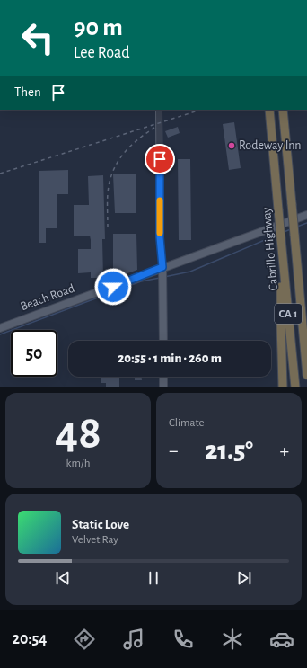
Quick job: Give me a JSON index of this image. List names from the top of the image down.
{
  "streets": {
    "highway": ["Cabrillo Highway", "CA 1"],
    "main road": ["Beach Road"]
  },
  "places": ["Rodeway Inn"],
  "page": {
    "turn": ["90 m", "Lee Road"],
    "then": "Then",
    "limit": "50",
    "trip": "20:55 · 1 min · 260 m",
    "tile": [
      ["48", "km/h"],
      "Climate"
    ],
    "heat": ["−", "21.5°", "+"],
    "song": ["Static Love", "Velvet Ray"],
    "tabs": "20:54"
  }
}
